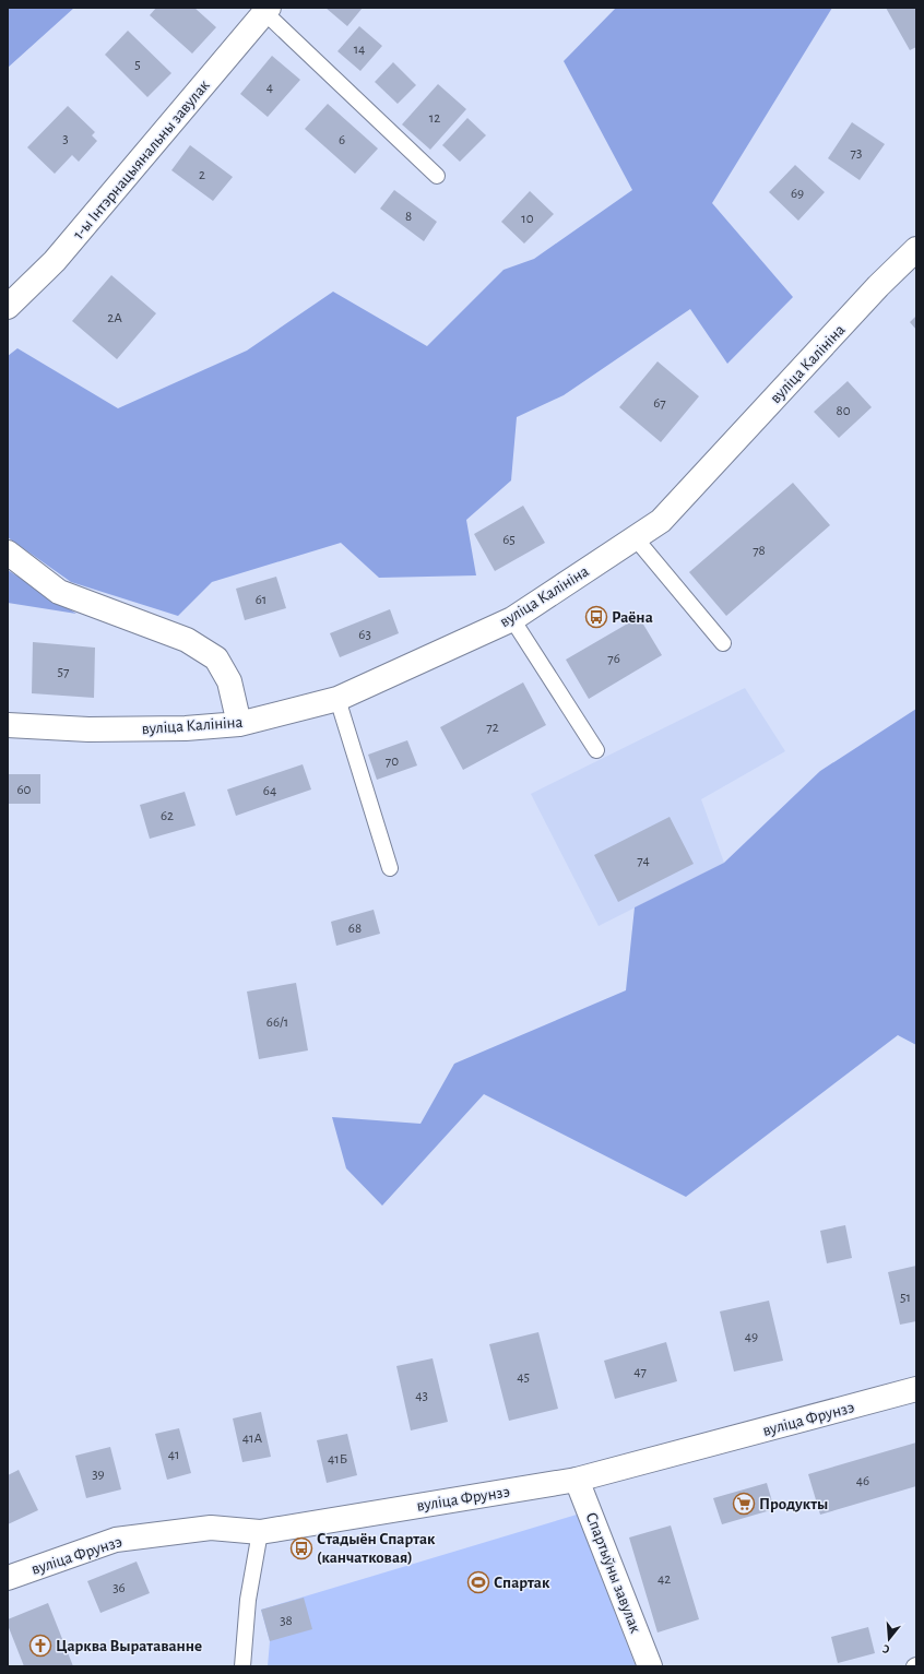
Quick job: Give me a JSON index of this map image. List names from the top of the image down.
{
  "streets": {
    "street": [
      "1-ы Інтэрнацыянальны завулак",
      "вуліца Калініна",
      "вуліца Фрунзэ",
      "Спартыўны завулак"
    ]
  },
  "crossings": [
    ["вуліца Фрунзэ", "Спартыўны завулак"]
  ],
  "places": {
    "bus stop": ["Раёна", "Стадыён Спартак (канчатковая)"],
    "supermarket": ["Продукты"],
    "sports": ["Спартак"],
    "church": ["Царква Выратаванне"]
  },
  "house_numbers": [
    "14",
    "5",
    "4",
    "12",
    "3",
    "6",
    "73",
    "2",
    "69",
    "8",
    "10",
    "2А",
    "67",
    "80",
    "65",
    "78",
    "61",
    "63",
    "76",
    "57",
    "72",
    "70",
    "60",
    "64",
    "62",
    "74",
    "68",
    "66/1",
    "51",
    "49",
    "47",
    "45",
    "43",
    "41А",
    "41",
    "41Б",
    "39",
    "46",
    "42",
    "36",
    "38"
  ],
  "north": "bottom"
}
